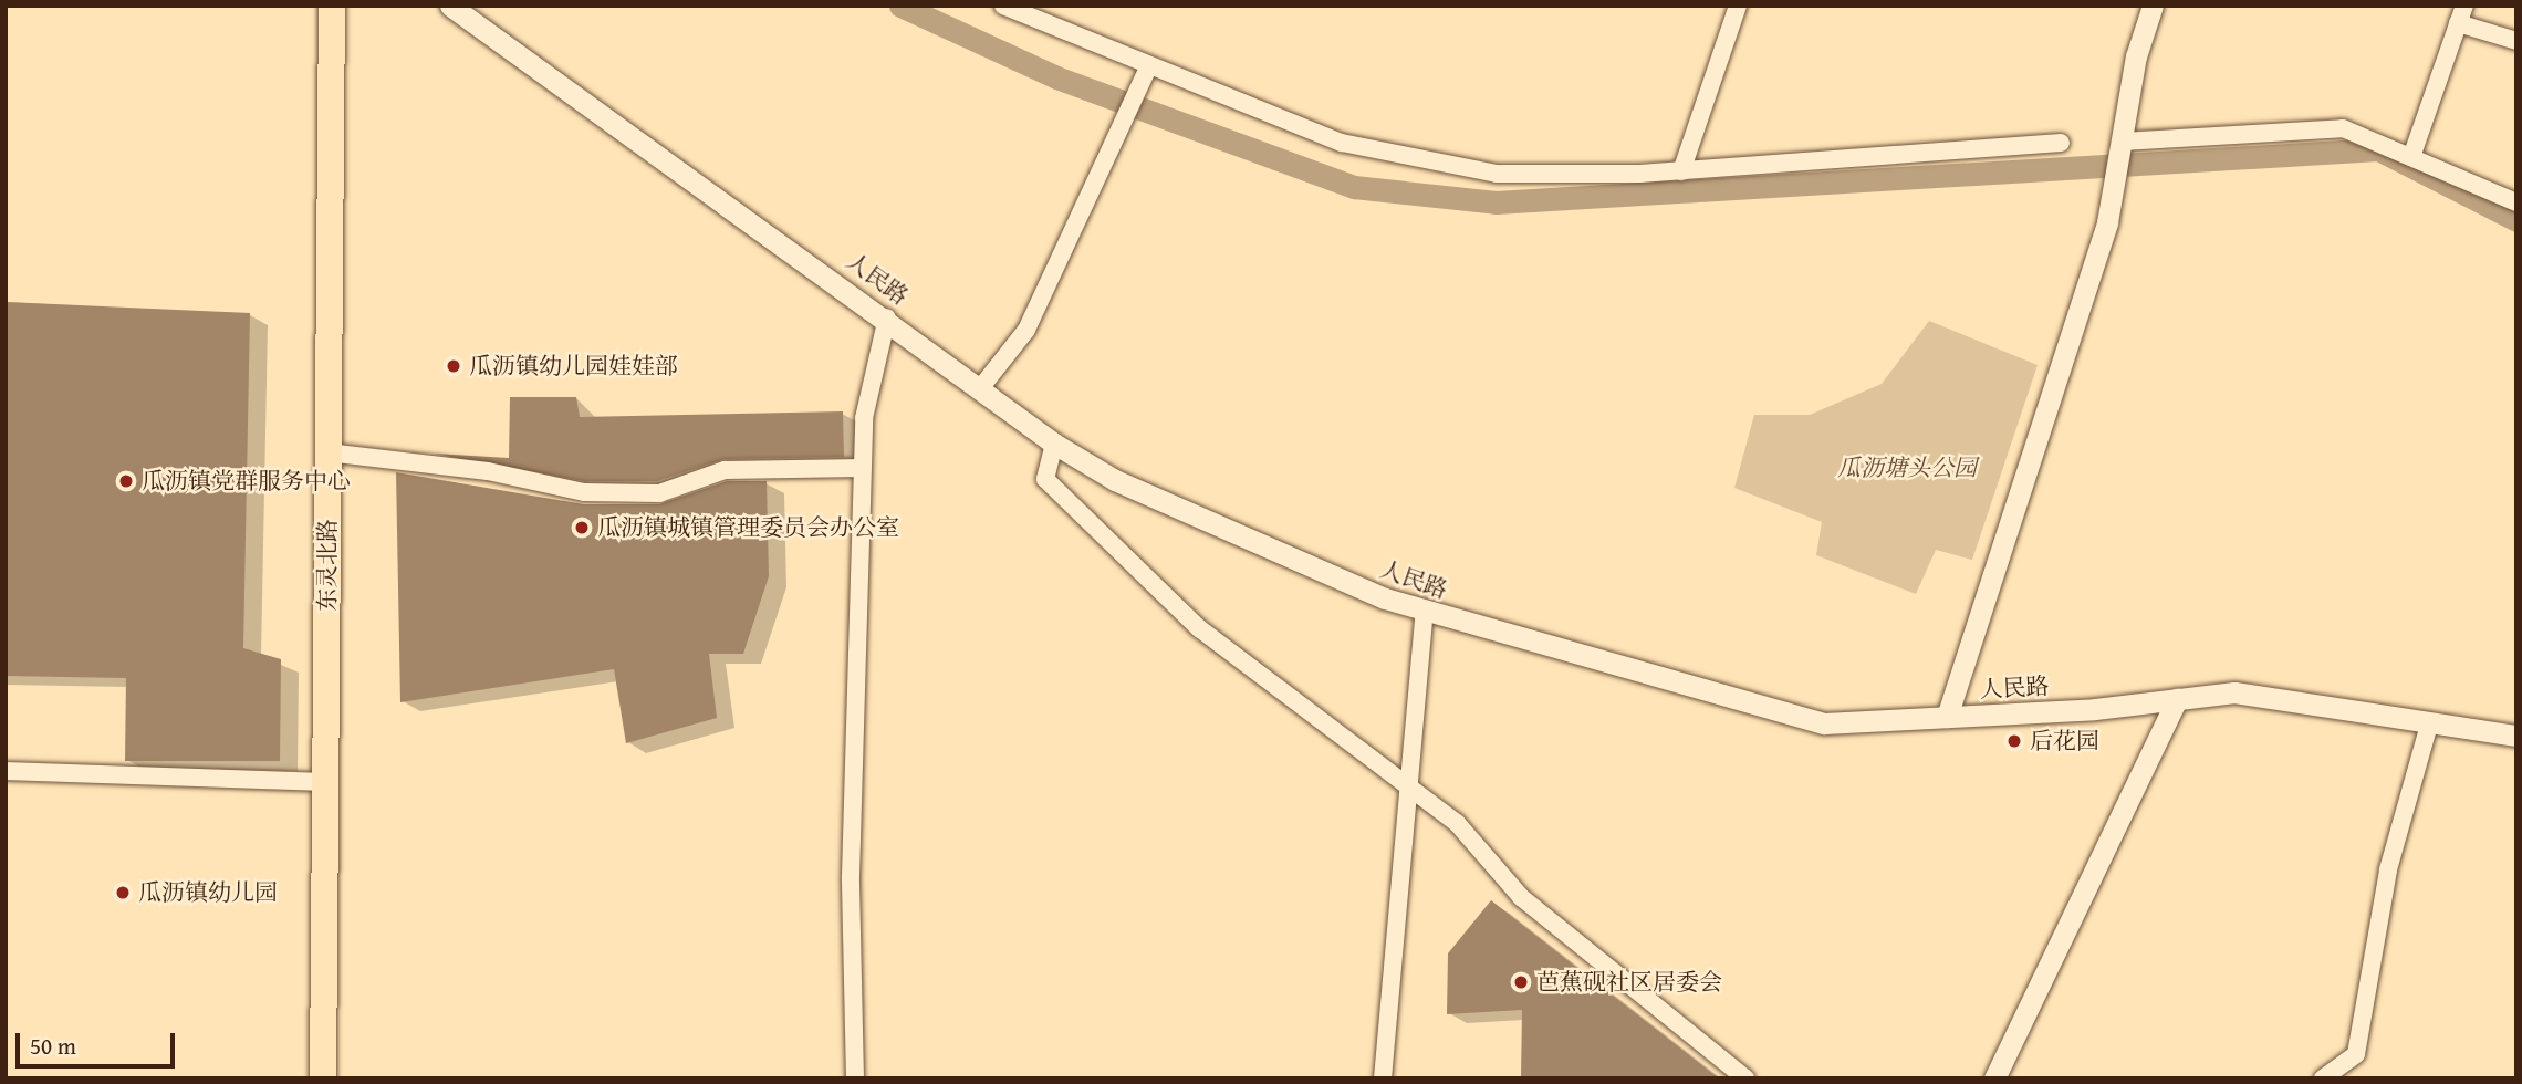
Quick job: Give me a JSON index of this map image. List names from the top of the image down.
{
  "streets": {
    "main road": ["东灵北路"],
    "street": ["人民路"]
  },
  "parks": ["瓜沥塘头公园"],
  "places": [
    "瓜沥镇幼儿园娃娃部",
    "瓜沥镇党群服务中心",
    "瓜沥镇城镇管理委员会办公室",
    "后花园",
    "瓜沥镇幼儿园",
    "芭蕉砚社区居委会"
  ],
  "scale_bar": "50 m"
}
